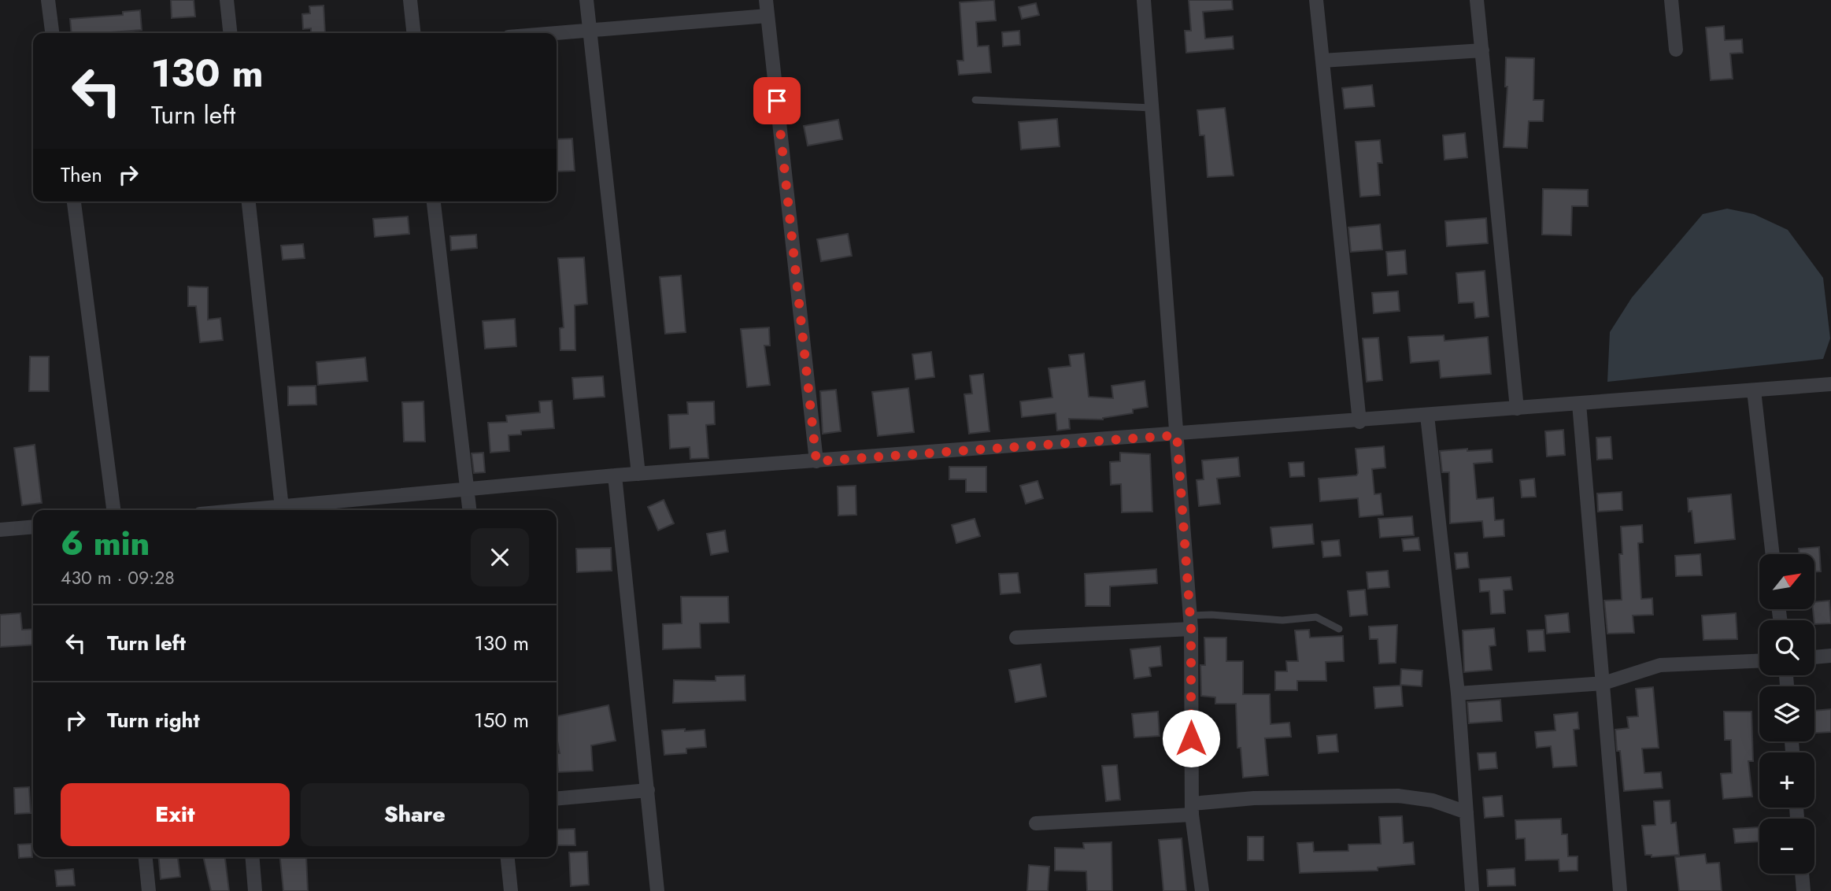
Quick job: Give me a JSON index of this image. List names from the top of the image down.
{
  "north": "top right",
  "page": {
    "turn": ["130 m", "Turn left"],
    "then": "Then",
    "heading": ["6 min", "430 m · 09:28"],
    "map_buttons": ["+", "−"],
    "list": [
      {
        "name": "Turn left",
        "value": "130 m"
      },
      {
        "name": "Turn right",
        "value": "150 m"
      }
    ],
    "buttons": ["Exit", "Share"]
  }
}
